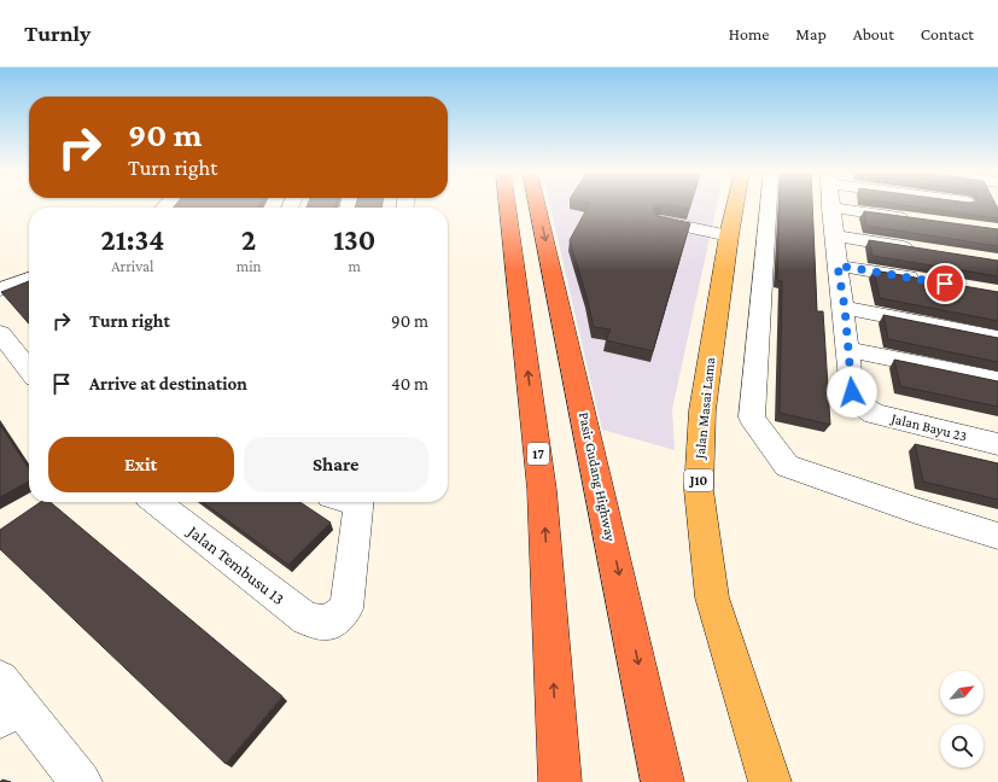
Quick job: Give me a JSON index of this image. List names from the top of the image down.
{
  "streets": {
    "highway": ["17", "Pasir Gudang Highway"],
    "main road": ["Jalan Masai Lama", "J10"],
    "street": ["Jalan Bayu 23", "Jalan Tembusu 13"]
  },
  "north": "top right",
  "page": {
    "header": "Turnly",
    "nav": [
      "Home",
      "Map",
      "About",
      "Contact"
    ],
    "turn": ["90 m", "Turn right"],
    "eta": [
      "21:34",
      "Arrival",
      "2",
      "min",
      "130",
      "m"
    ],
    "list": [
      {
        "name": "Turn right",
        "value": "90 m"
      },
      {
        "name": "Arrive at destination",
        "value": "40 m"
      }
    ],
    "buttons": ["Exit", "Share"]
  }
}
